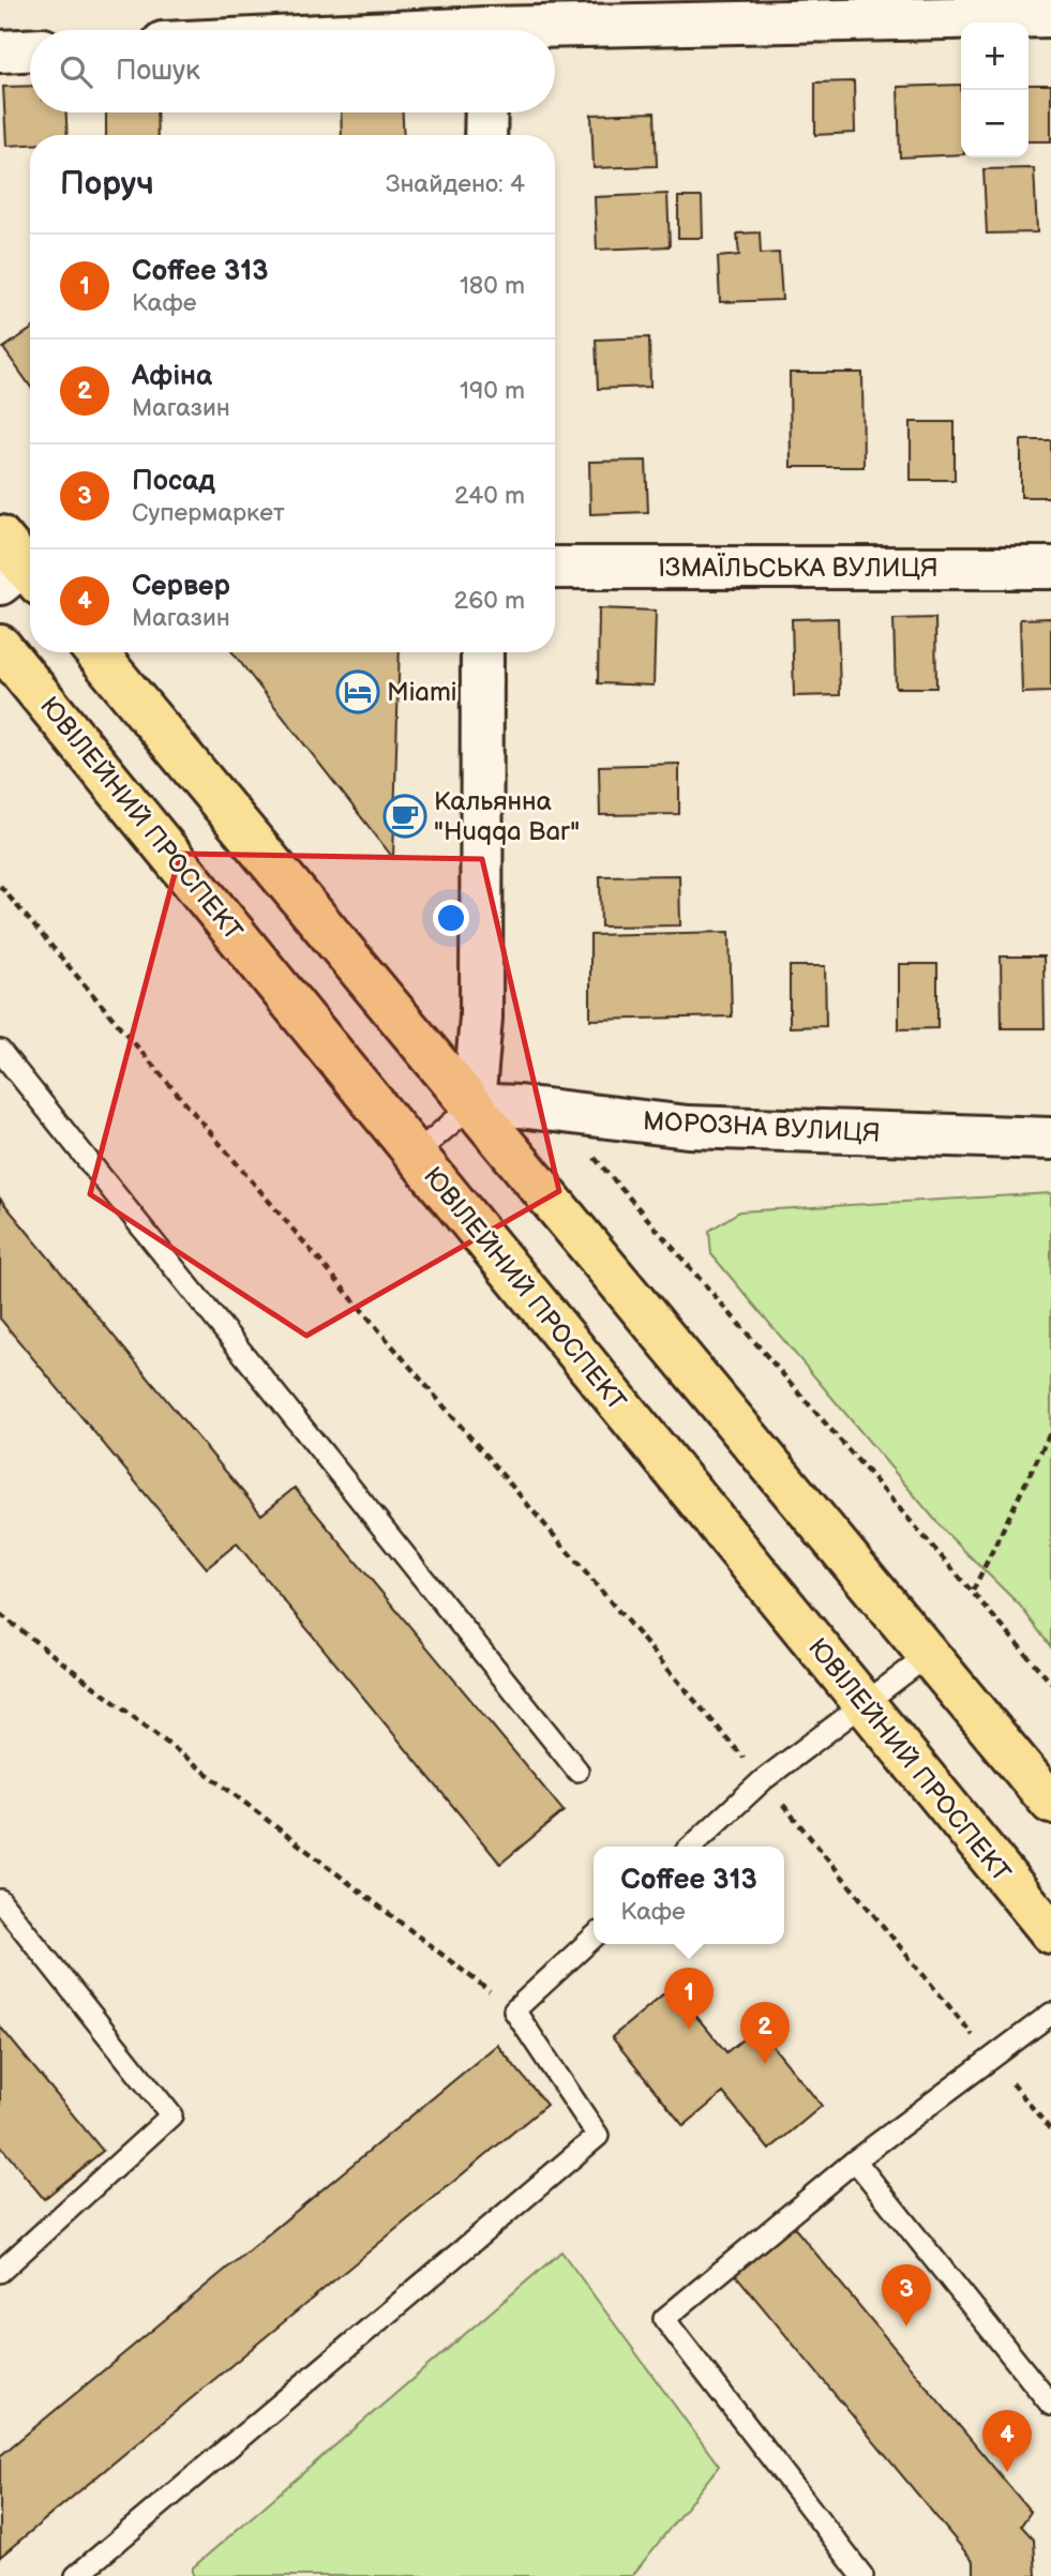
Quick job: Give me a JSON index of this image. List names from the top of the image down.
{
  "streets": {
    "main road": ["ЮВІЛЕЙНИЙ ПРОСПЕКТ"],
    "street": ["ІЗМАЇЛЬСЬКА ВУЛИЦЯ", "МОРОЗНА ВУЛИЦЯ"]
  },
  "places": {
    "hotel": ["Miami"],
    "cafe": ["Кальянна \"Huqqa Bar\""]
  },
  "page": {
    "map_buttons": ["+", "−"],
    "search": "Пошук",
    "heading": ["Поруч", "Знайдено: 4"],
    "list": [
      {
        "mark": "1",
        "name": "Coffee 313",
        "note": "Кафе",
        "value": "180 m"
      },
      {
        "mark": "2",
        "name": "Афіна",
        "note": "Магазин",
        "value": "190 m"
      },
      {
        "mark": "3",
        "name": "Посад",
        "note": "Супермаркет",
        "value": "240 m"
      },
      {
        "mark": "4",
        "name": "Сервер",
        "note": "Магазин",
        "value": "260 m"
      }
    ],
    "popup": ["Coffee 313", "Кафе"],
    "pins": [
      "1",
      "2",
      "3",
      "4"
    ]
  }
}
